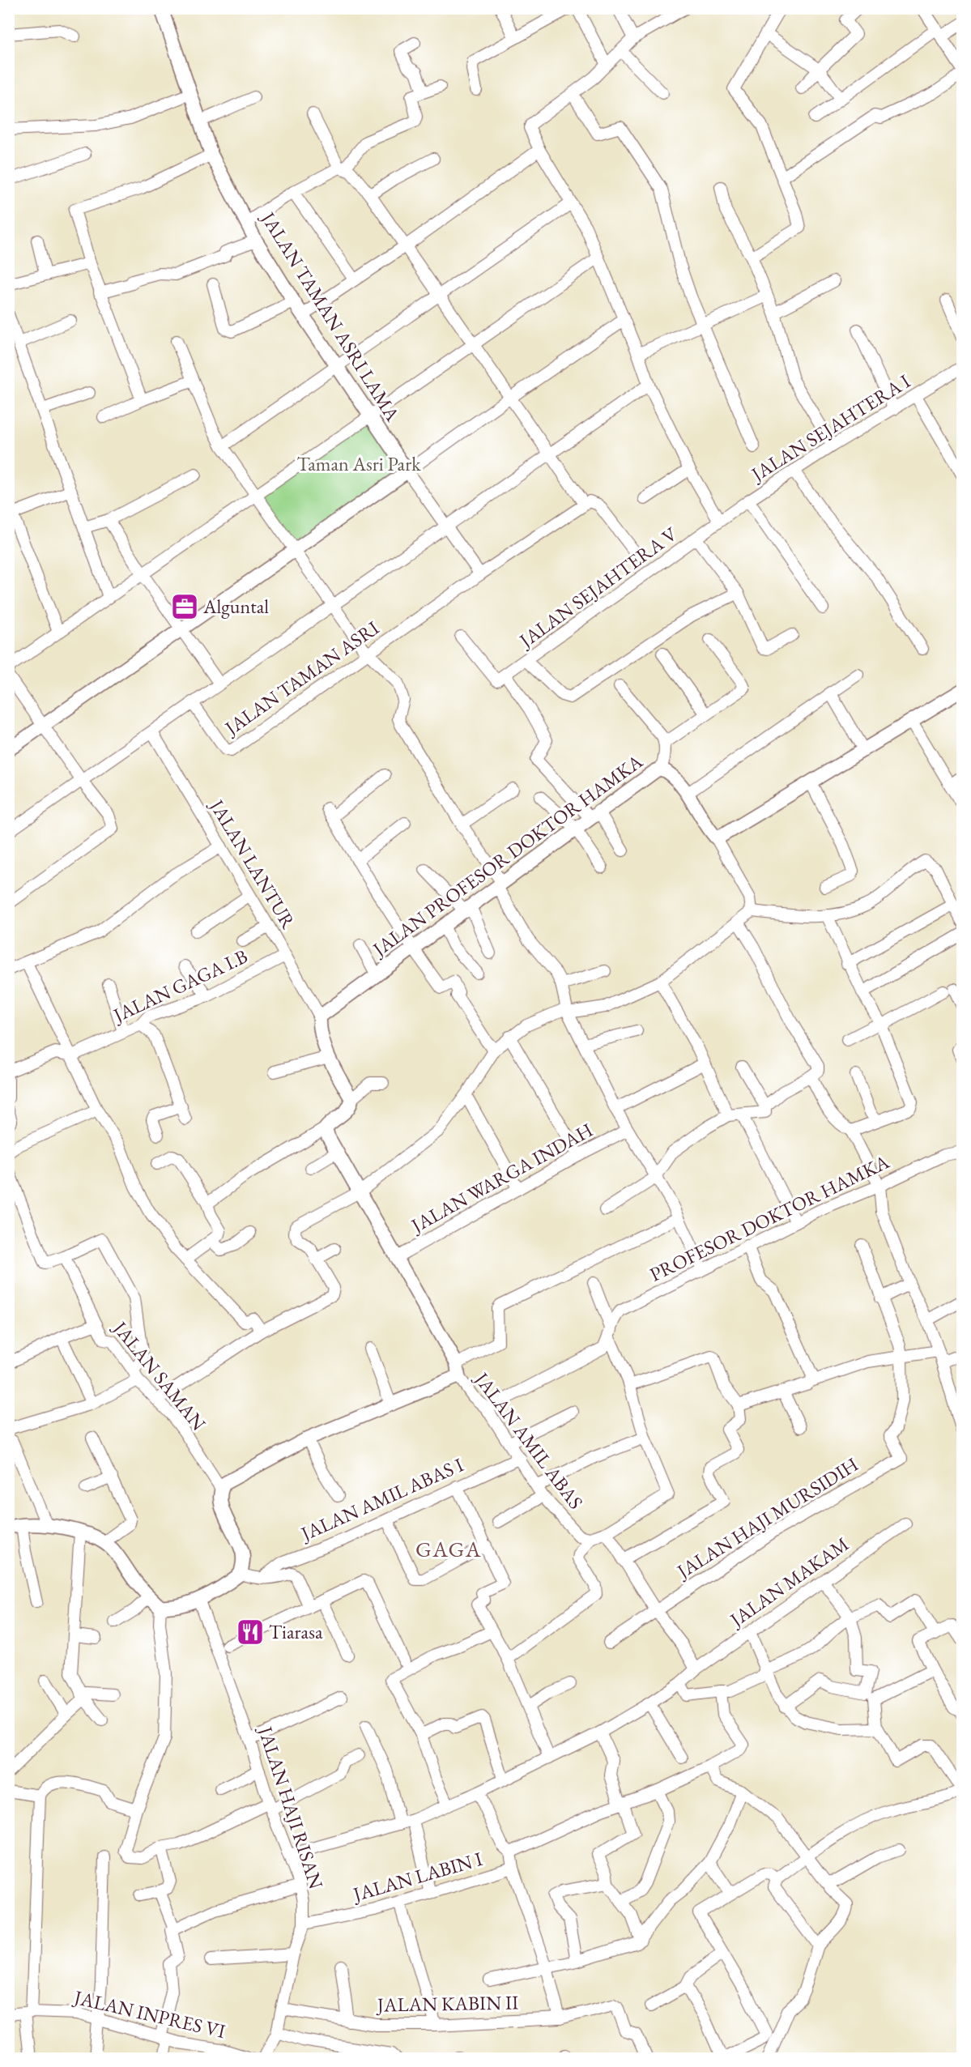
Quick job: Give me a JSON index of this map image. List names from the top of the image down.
{
  "streets": {
    "street": [
      "JALAN TAMAN ASRI LAMA",
      "JALAN SEJAHTERA I",
      "JALAN SEJAHTERA V",
      "JALAN TAMAN ASRI",
      "JALAN PROFESOR DOKTOR HAMKA",
      "JALAN LANTUR",
      "JALAN GAGA I.B",
      "JALAN WARGA INDAH",
      "PROFESOR DOKTOR HAMKA",
      "JALAN SAMAN",
      "JALAN AMIL ABAS",
      "JALAN AMIL ABAS I",
      "JALAN HAJI MURSIDIH",
      "JALAN MAKAM",
      "JALAN HAJI RISAN",
      "JALAN LABIN I",
      "JALAN KABIN II",
      "JALAN INPRES VI"
    ]
  },
  "crossings": [
    ["JALAN TAMAN ASRI LAMA", "JALAN TAMAN ASRI"],
    ["JALAN SEJAHTERA I", "JALAN SEJAHTERA V"],
    ["JALAN PROFESOR DOKTOR HAMKA", "JALAN LANTUR"],
    ["JALAN LANTUR", "JALAN GAGA I.B"],
    ["PROFESOR DOKTOR HAMKA", "JALAN AMIL ABAS"],
    ["JALAN AMIL ABAS", "JALAN AMIL ABAS I"],
    ["JALAN MAKAM", "JALAN HAJI RISAN"],
    ["JALAN HAJI RISAN", "JALAN LABIN I"],
    ["JALAN HAJI RISAN", "JALAN KABIN II"]
  ],
  "districts": ["GAGA"],
  "parks": ["Taman Asri Park"],
  "places": {
    "office": ["Alguntal"],
    "restaurant": ["Tiarasa"]
  }
}
